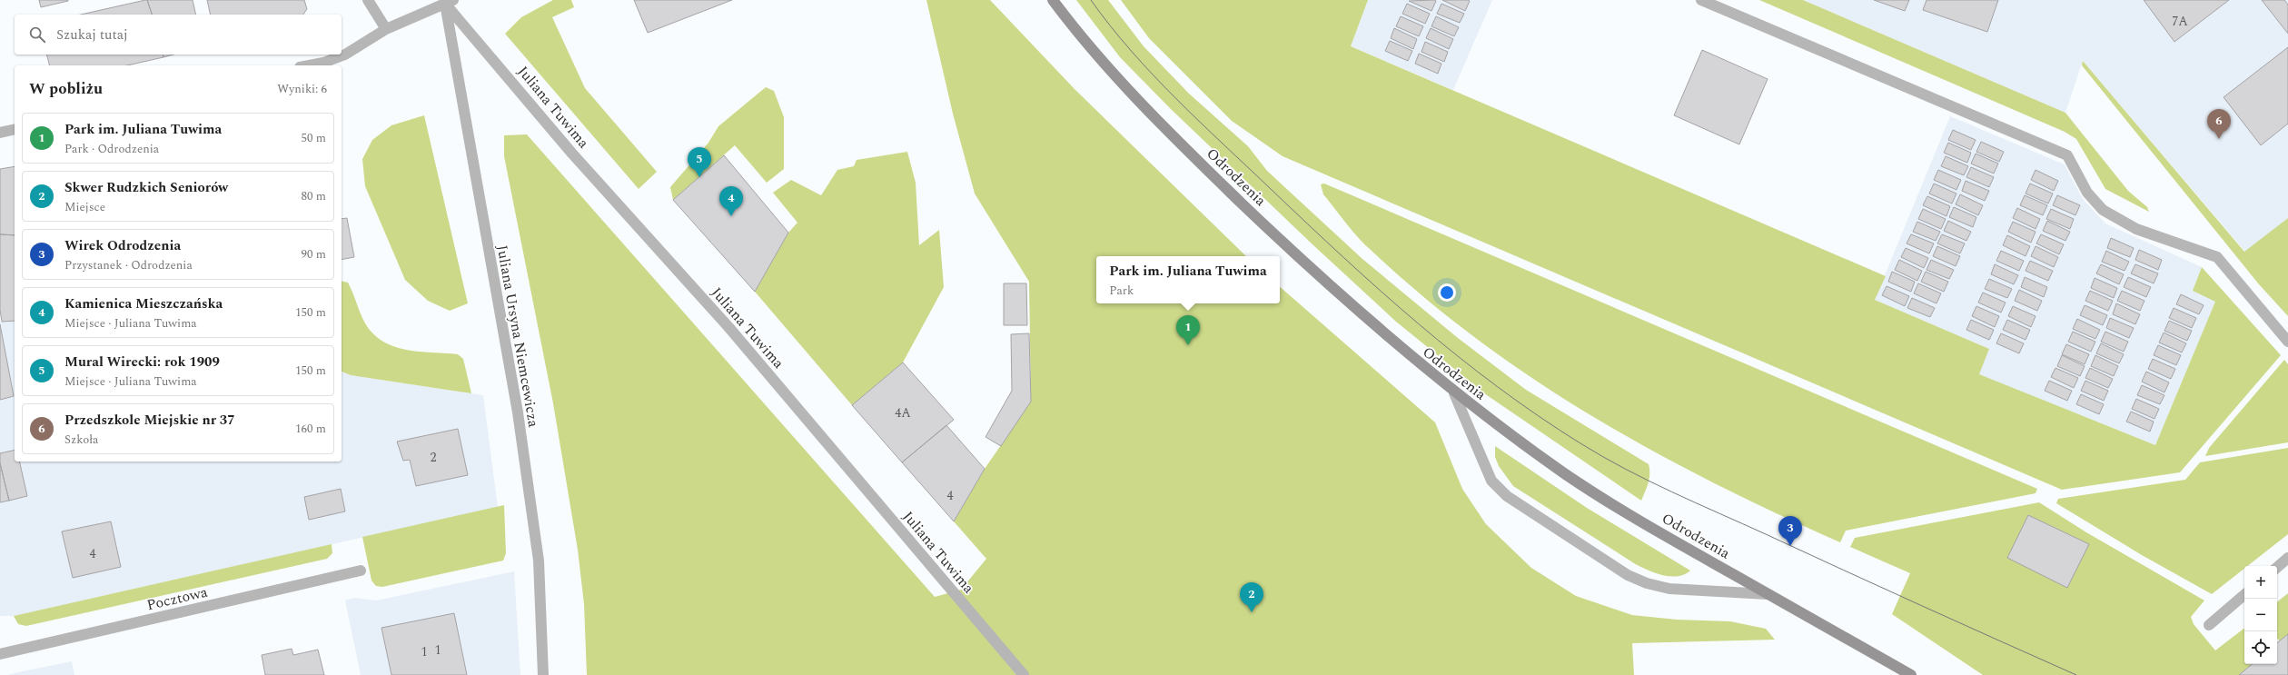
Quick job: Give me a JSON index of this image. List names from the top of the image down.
{
  "streets": {
    "street": [
      "Juliana Tuwima",
      "Odrodzenia",
      "Juliana Ursyna Niemcewicza",
      "Pocztowa"
    ]
  },
  "crossings": [
    ["Juliana Tuwima", "Juliana Ursyna Niemcewicza"]
  ],
  "house_numbers": [
    "7A",
    "4A",
    "2",
    "4",
    "4",
    "1",
    "1"
  ],
  "page": {
    "search": "Szukaj tutaj",
    "heading": ["W pobliżu", "Wyniki: 6"],
    "pins": [
      "6",
      "5",
      "4",
      "1",
      "3",
      "2"
    ],
    "list": [
      {
        "mark": "1",
        "name": "Park im. Juliana Tuwima",
        "note": "Park · Odrodzenia",
        "value": "50 m"
      },
      {
        "mark": "2",
        "name": "Skwer Rudzkich Seniorów",
        "note": "Miejsce",
        "value": "80 m"
      },
      {
        "mark": "3",
        "name": "Wirek Odrodzenia",
        "note": "Przystanek · Odrodzenia",
        "value": "90 m"
      },
      {
        "mark": "4",
        "name": "Kamienica Mieszczańska",
        "note": "Miejsce · Juliana Tuwima",
        "value": "150 m"
      },
      {
        "mark": "5",
        "name": "Mural Wirecki: rok 1909",
        "note": "Miejsce · Juliana Tuwima",
        "value": "150 m"
      },
      {
        "mark": "6",
        "name": "Przedszkole Miejskie nr 37",
        "note": "Szkoła",
        "value": "160 m"
      }
    ],
    "popup": ["Park im. Juliana Tuwima", "Park"],
    "map_buttons": ["+", "−"]
  }
}
